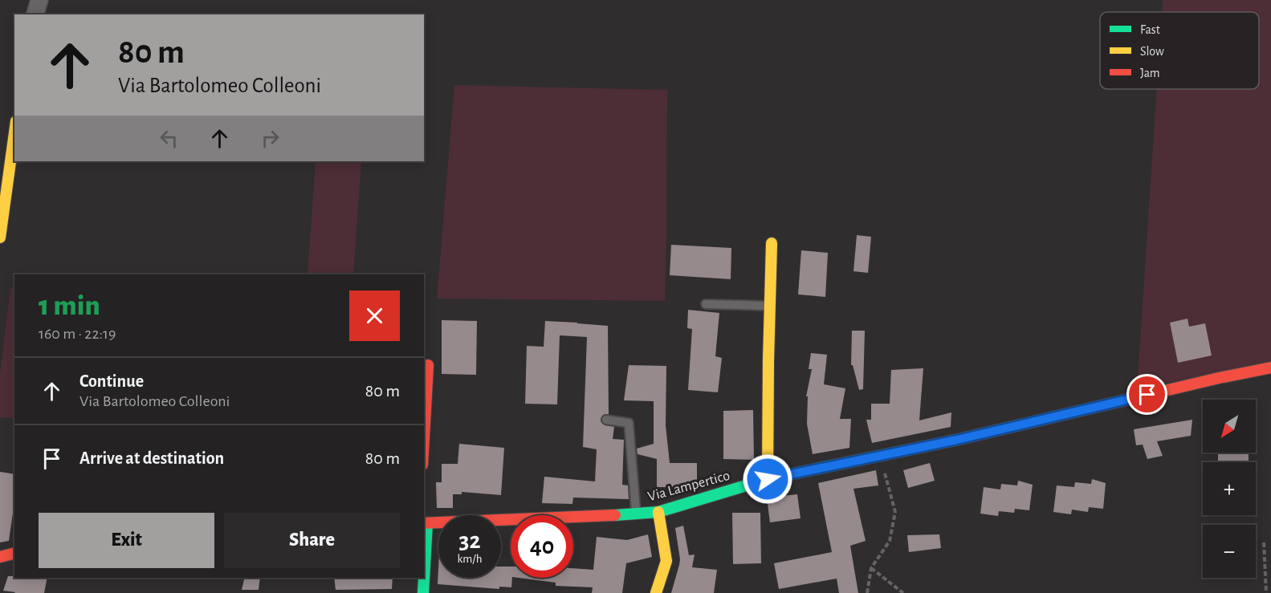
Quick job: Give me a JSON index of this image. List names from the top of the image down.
{
  "streets": {
    "street": ["Via Lampertico"]
  },
  "legend": ["Fast", "Slow", "Jam"],
  "north": "bottom left",
  "page": {
    "turn": ["80 m", "Via Bartolomeo Colleoni"],
    "heading": ["1 min", "160 m · 22:19"],
    "list": [
      {
        "name": "Continue",
        "note": "Via Bartolomeo Colleoni",
        "value": "80 m"
      },
      {
        "name": "Arrive at destination",
        "value": "80 m"
      }
    ],
    "map_buttons": ["+", "−"],
    "buttons": ["Exit", "Share"],
    "speed": "32 km/h",
    "limit": "40"
  }
}
